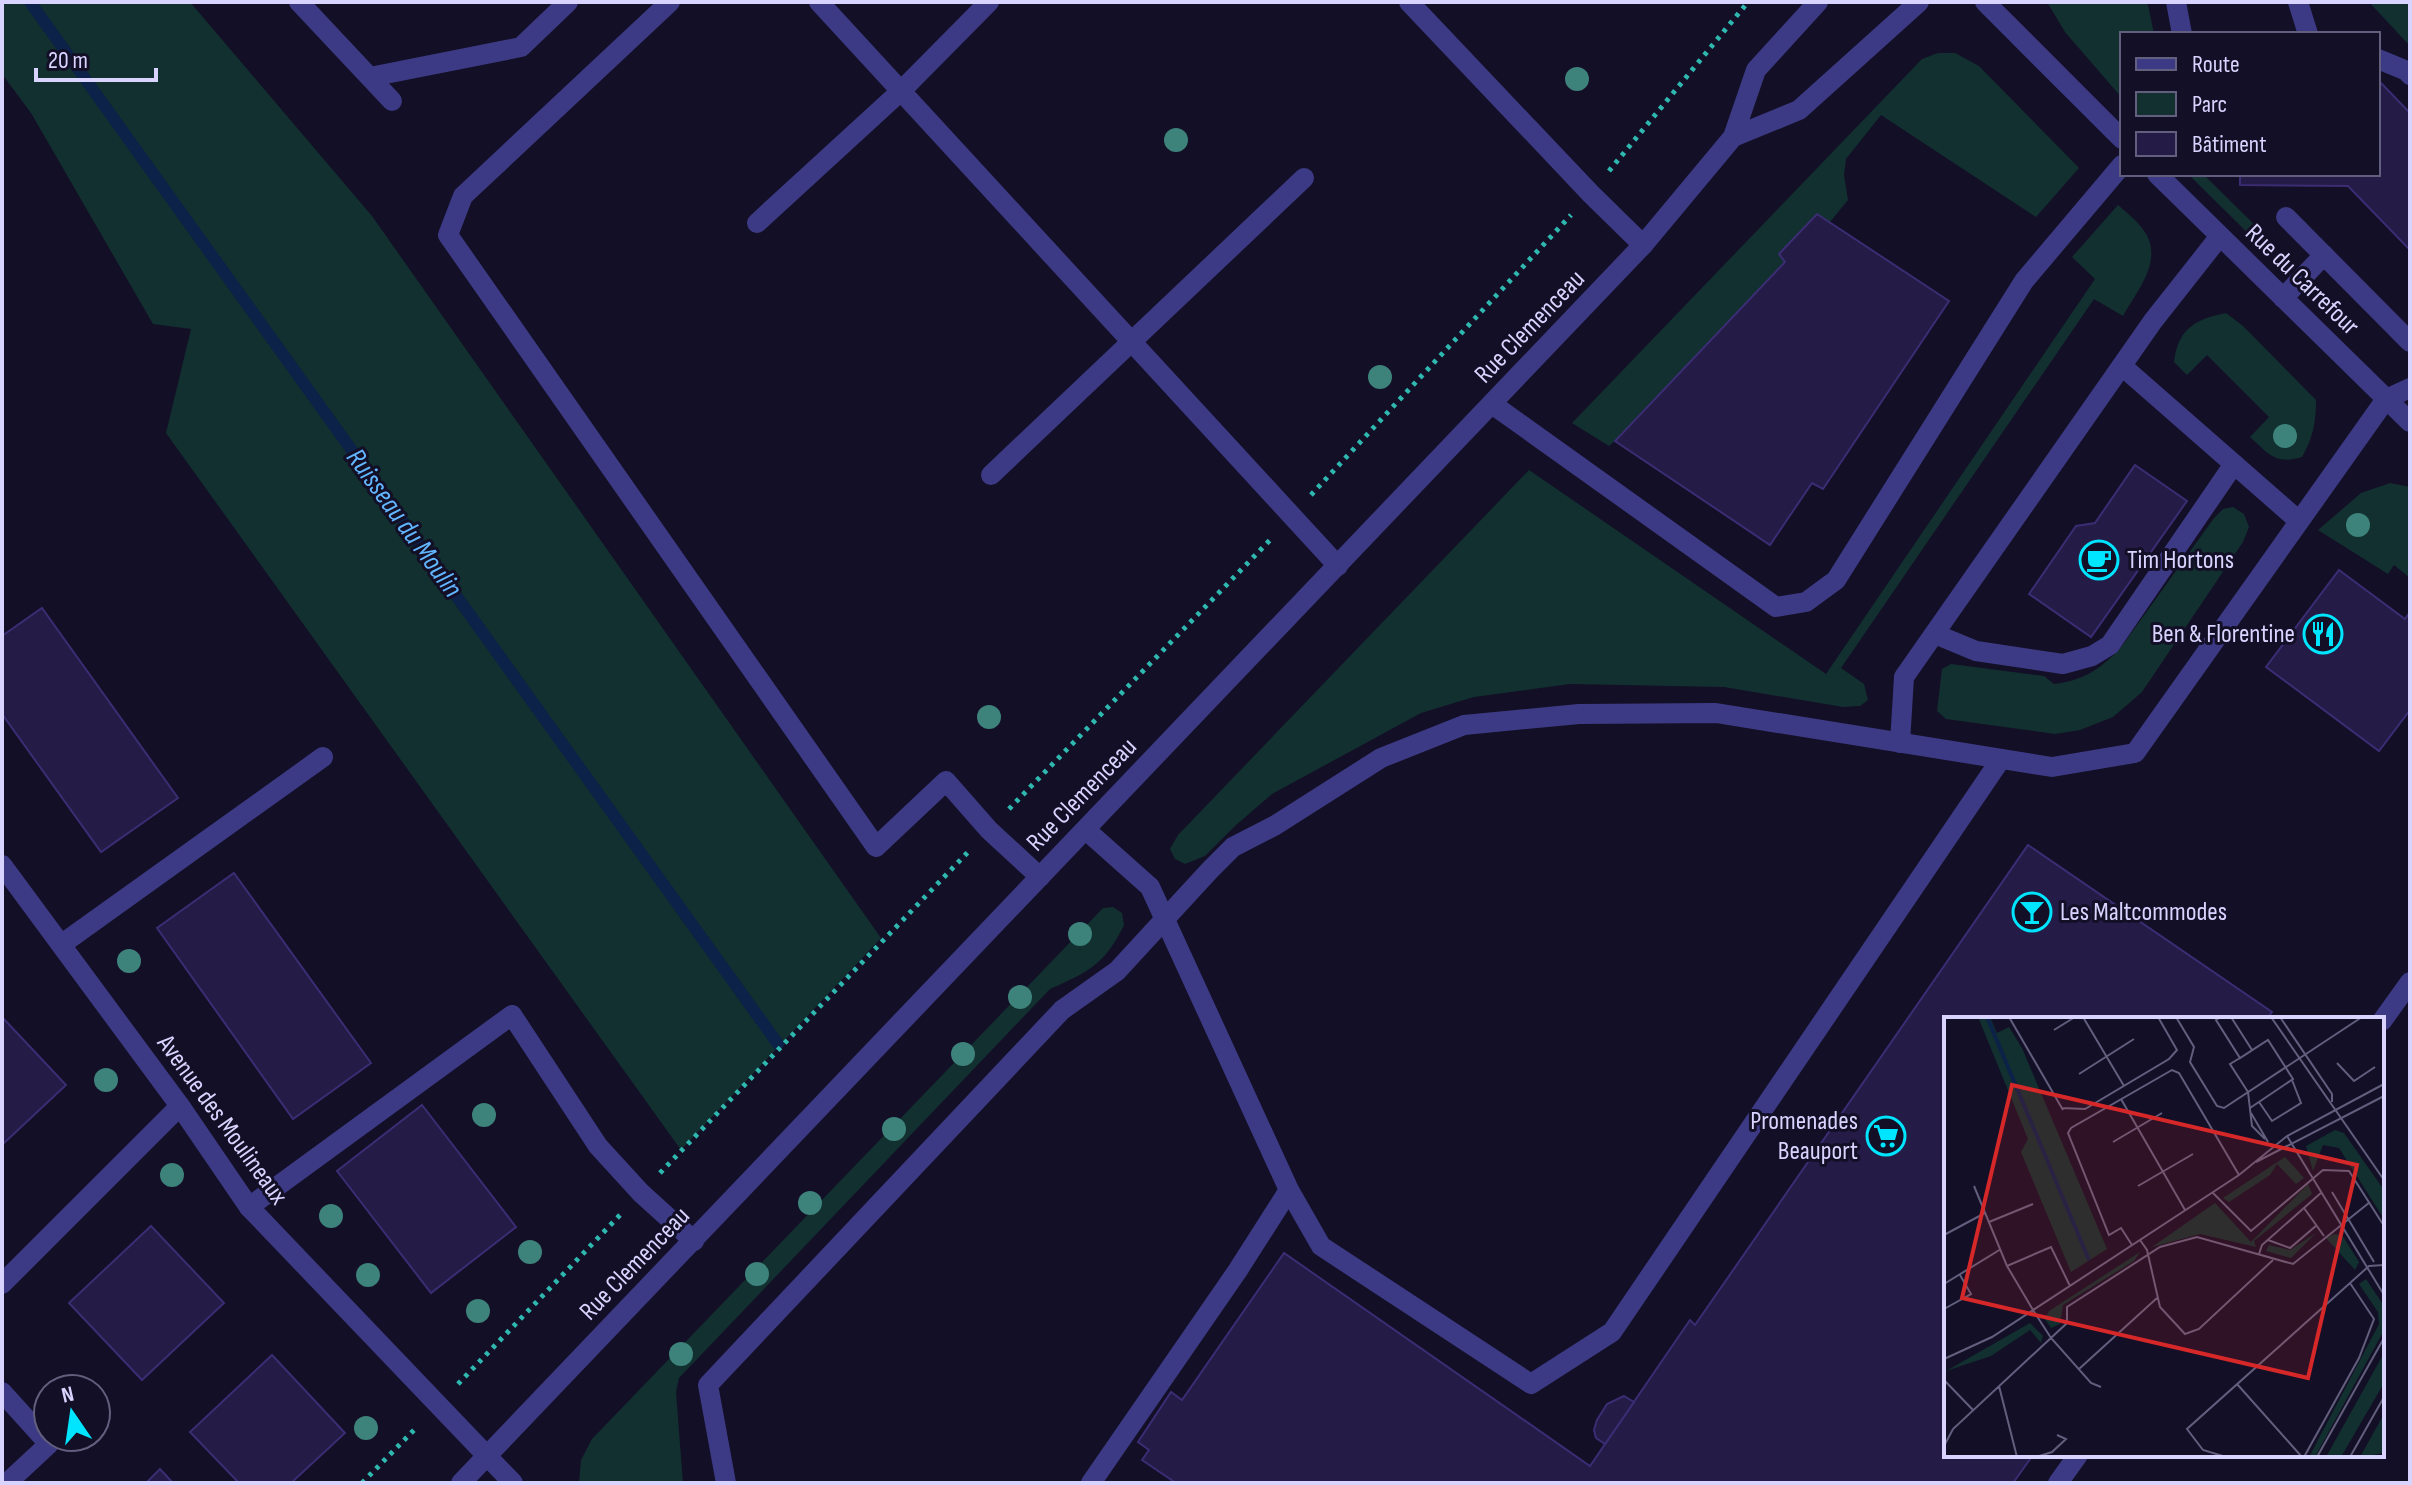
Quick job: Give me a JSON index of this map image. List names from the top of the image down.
{
  "streets": {
    "street": ["Rue du Carrefour", "Rue Clemenceau", "Avenue des Moulineaux"]
  },
  "crossings": [
    ["Rue Clemenceau", "Avenue des Moulineaux"]
  ],
  "water": ["Ruisseau du Moulin"],
  "places": {
    "cafe": ["Tim Hortons"],
    "restaurant": ["Ben & Florentine"],
    "bar": ["Les Maltcommodes"],
    "supermarket": ["Promenades Beauport"]
  },
  "legend": ["Route", "Parc", "Bâtiment"],
  "scale_bar": "20 m",
  "north": "top"
}
